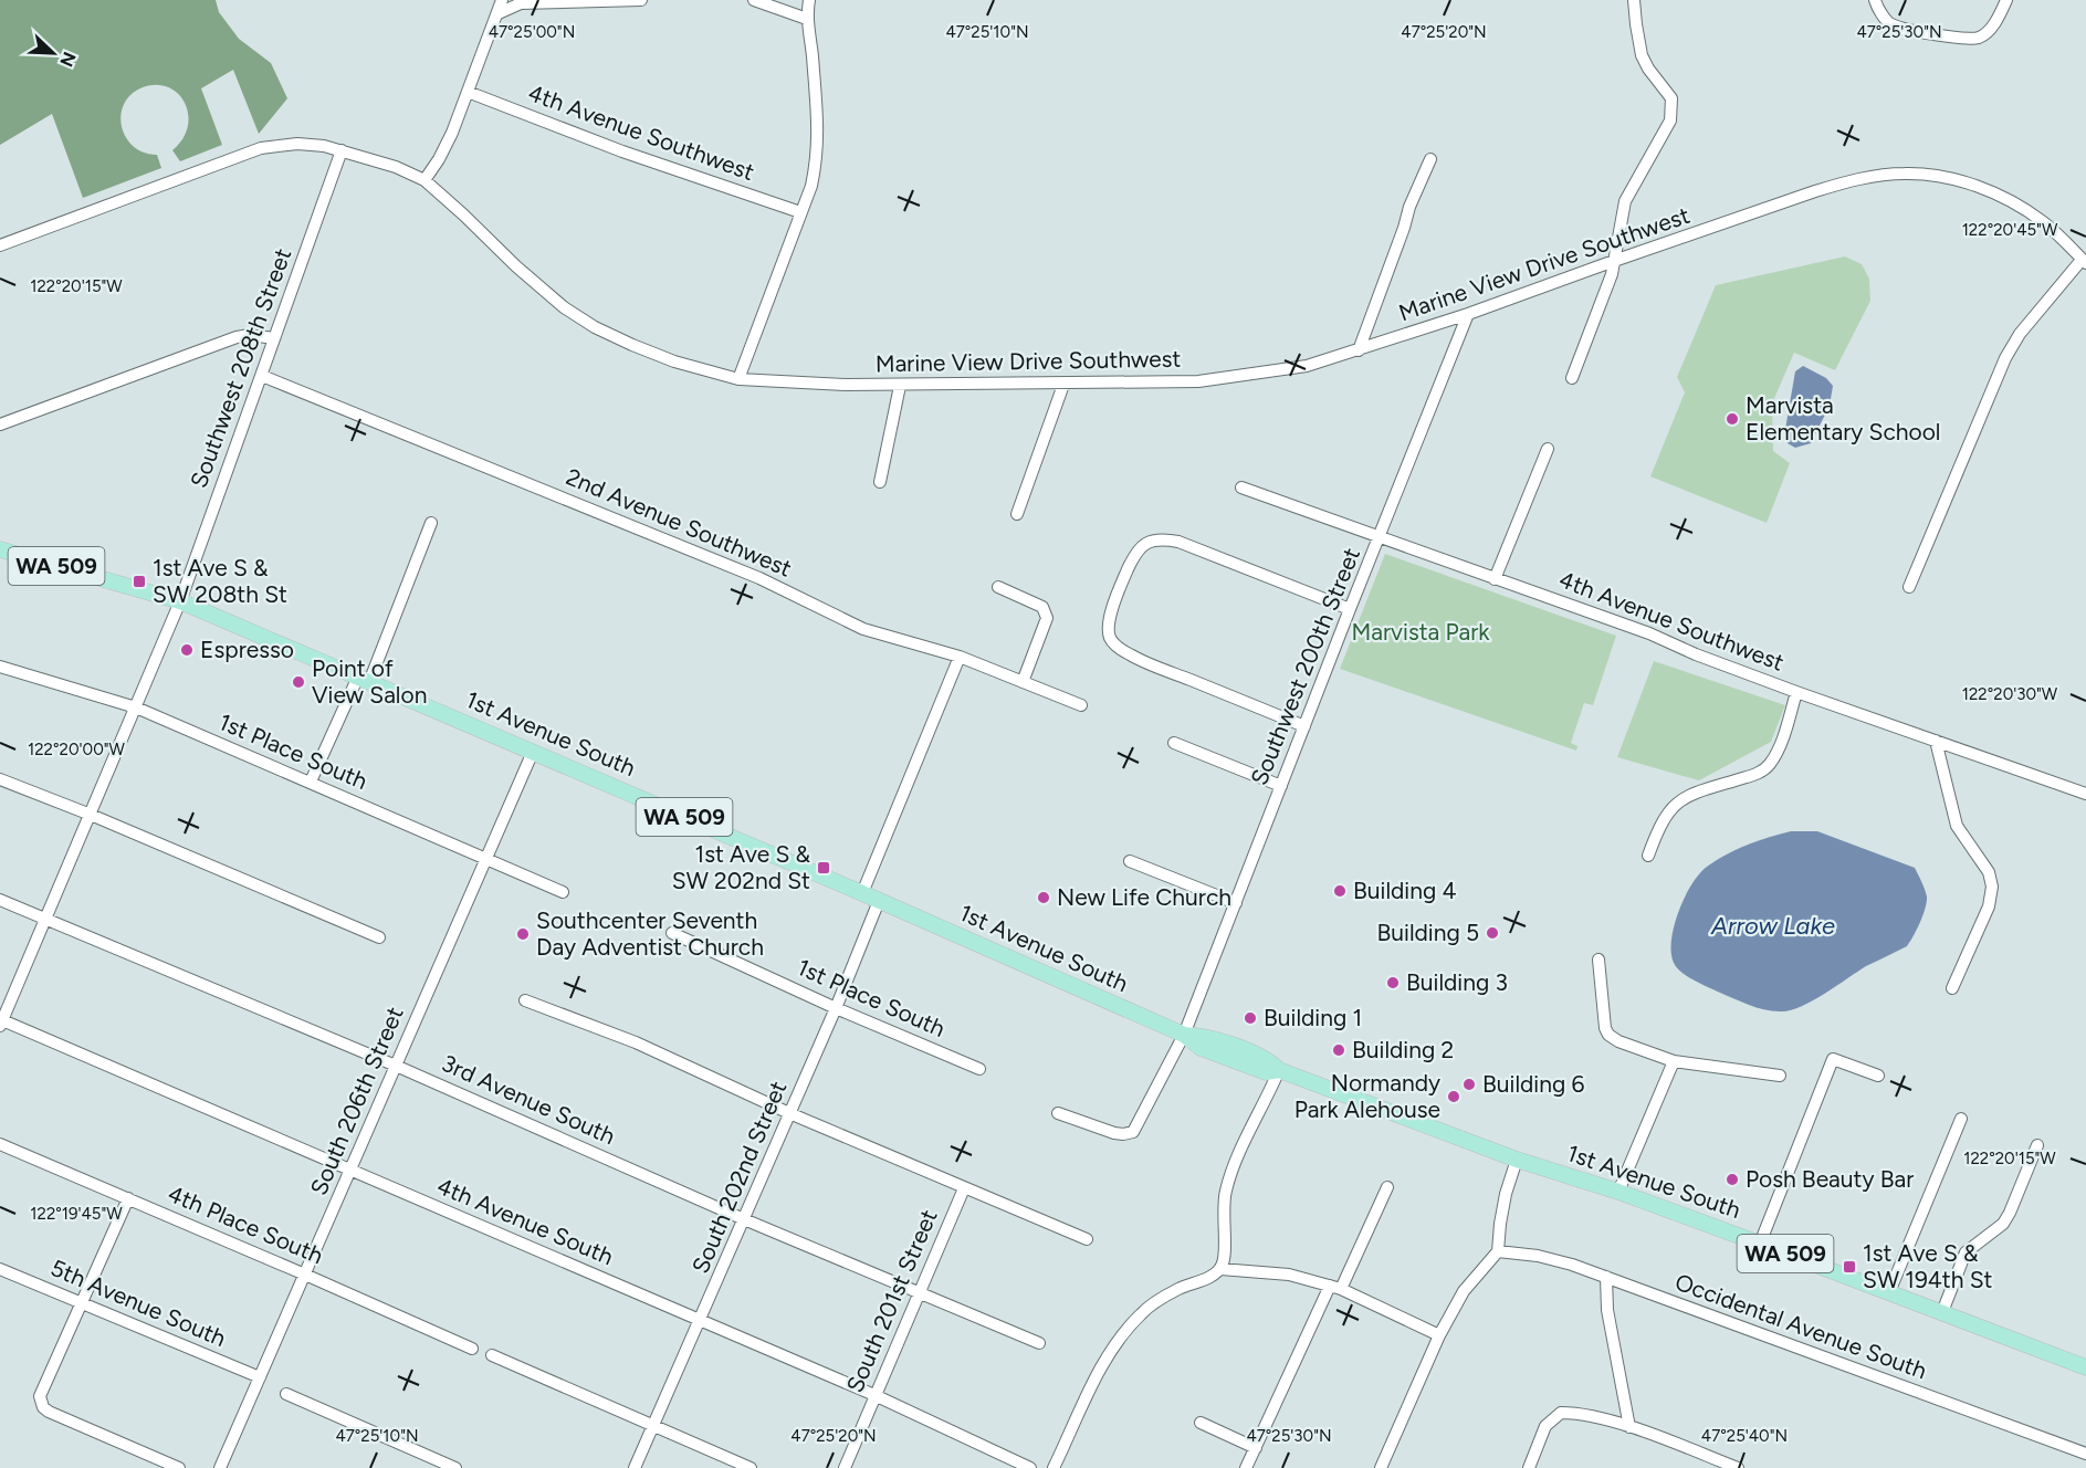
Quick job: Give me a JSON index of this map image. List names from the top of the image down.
{
  "streets": {
    "main road": ["WA 509", "1st Avenue South"],
    "street": [
      "4th Avenue Southwest",
      "Marine View Drive Southwest",
      "Southwest 208th Street",
      "2nd Avenue Southwest",
      "Southwest 200th Street",
      "1st Place South",
      "3rd Avenue South",
      "South 206th Street",
      "South 202nd Street",
      "4th Avenue South",
      "4th Place South",
      "South 201st Street",
      "5th Avenue South",
      "Occidental Avenue South"
    ]
  },
  "crossings": [
    ["4th Avenue Southwest", "Southwest 200th Street"],
    ["Marine View Drive Southwest", "Southwest 208th Street"],
    ["Marine View Drive Southwest", "Southwest 200th Street"],
    ["Southwest 208th Street", "2nd Avenue Southwest"],
    ["Southwest 208th Street", "1st Avenue South"],
    ["Southwest 208th Street", "1st Place South"],
    ["Southwest 208th Street", "3rd Avenue South"],
    ["Southwest 208th Street", "4th Avenue South"],
    ["Southwest 200th Street", "1st Avenue South"],
    ["1st Avenue South", "South 206th Street"],
    ["1st Avenue South", "South 202nd Street"],
    ["1st Place South", "South 206th Street"],
    ["1st Place South", "South 202nd Street"],
    ["3rd Avenue South", "South 206th Street"],
    ["3rd Avenue South", "South 202nd Street"],
    ["3rd Avenue South", "South 201st Street"],
    ["South 206th Street", "4th Avenue South"],
    ["South 206th Street", "4th Place South"],
    ["South 206th Street", "5th Avenue South"],
    ["South 202nd Street", "4th Avenue South"],
    ["4th Avenue South", "South 201st Street"]
  ],
  "water": ["Arrow Lake"],
  "parks": ["Marvista Park"],
  "places": {
    "other": [
      "Marvista Elementary School",
      "Espresso",
      "Point of View Salon",
      "Building 4",
      "New Life Church",
      "Building 5",
      "Southcenter Seventh Day Adventist Church",
      "Building 3",
      "Building 1",
      "Building 2",
      "Building 6",
      "Normandy Park Alehouse",
      "Posh Beauty Bar"
    ],
    "transit": ["1st Ave S & SW 208th St", "1st Ave S & SW 202nd St", "1st Ave S & SW 194th St"]
  },
  "north": "bottom right",
  "coordinates": [
    "47°25'00\"N",
    "47°25'10\"N",
    "47°25'20\"N",
    "47°25'30\"N",
    "122°20'45\"W",
    "122°20'15\"W",
    "122°20'30\"W",
    "122°20'00\"W",
    "122°19'45\"W",
    "47°25'40\"N"
  ]
}
